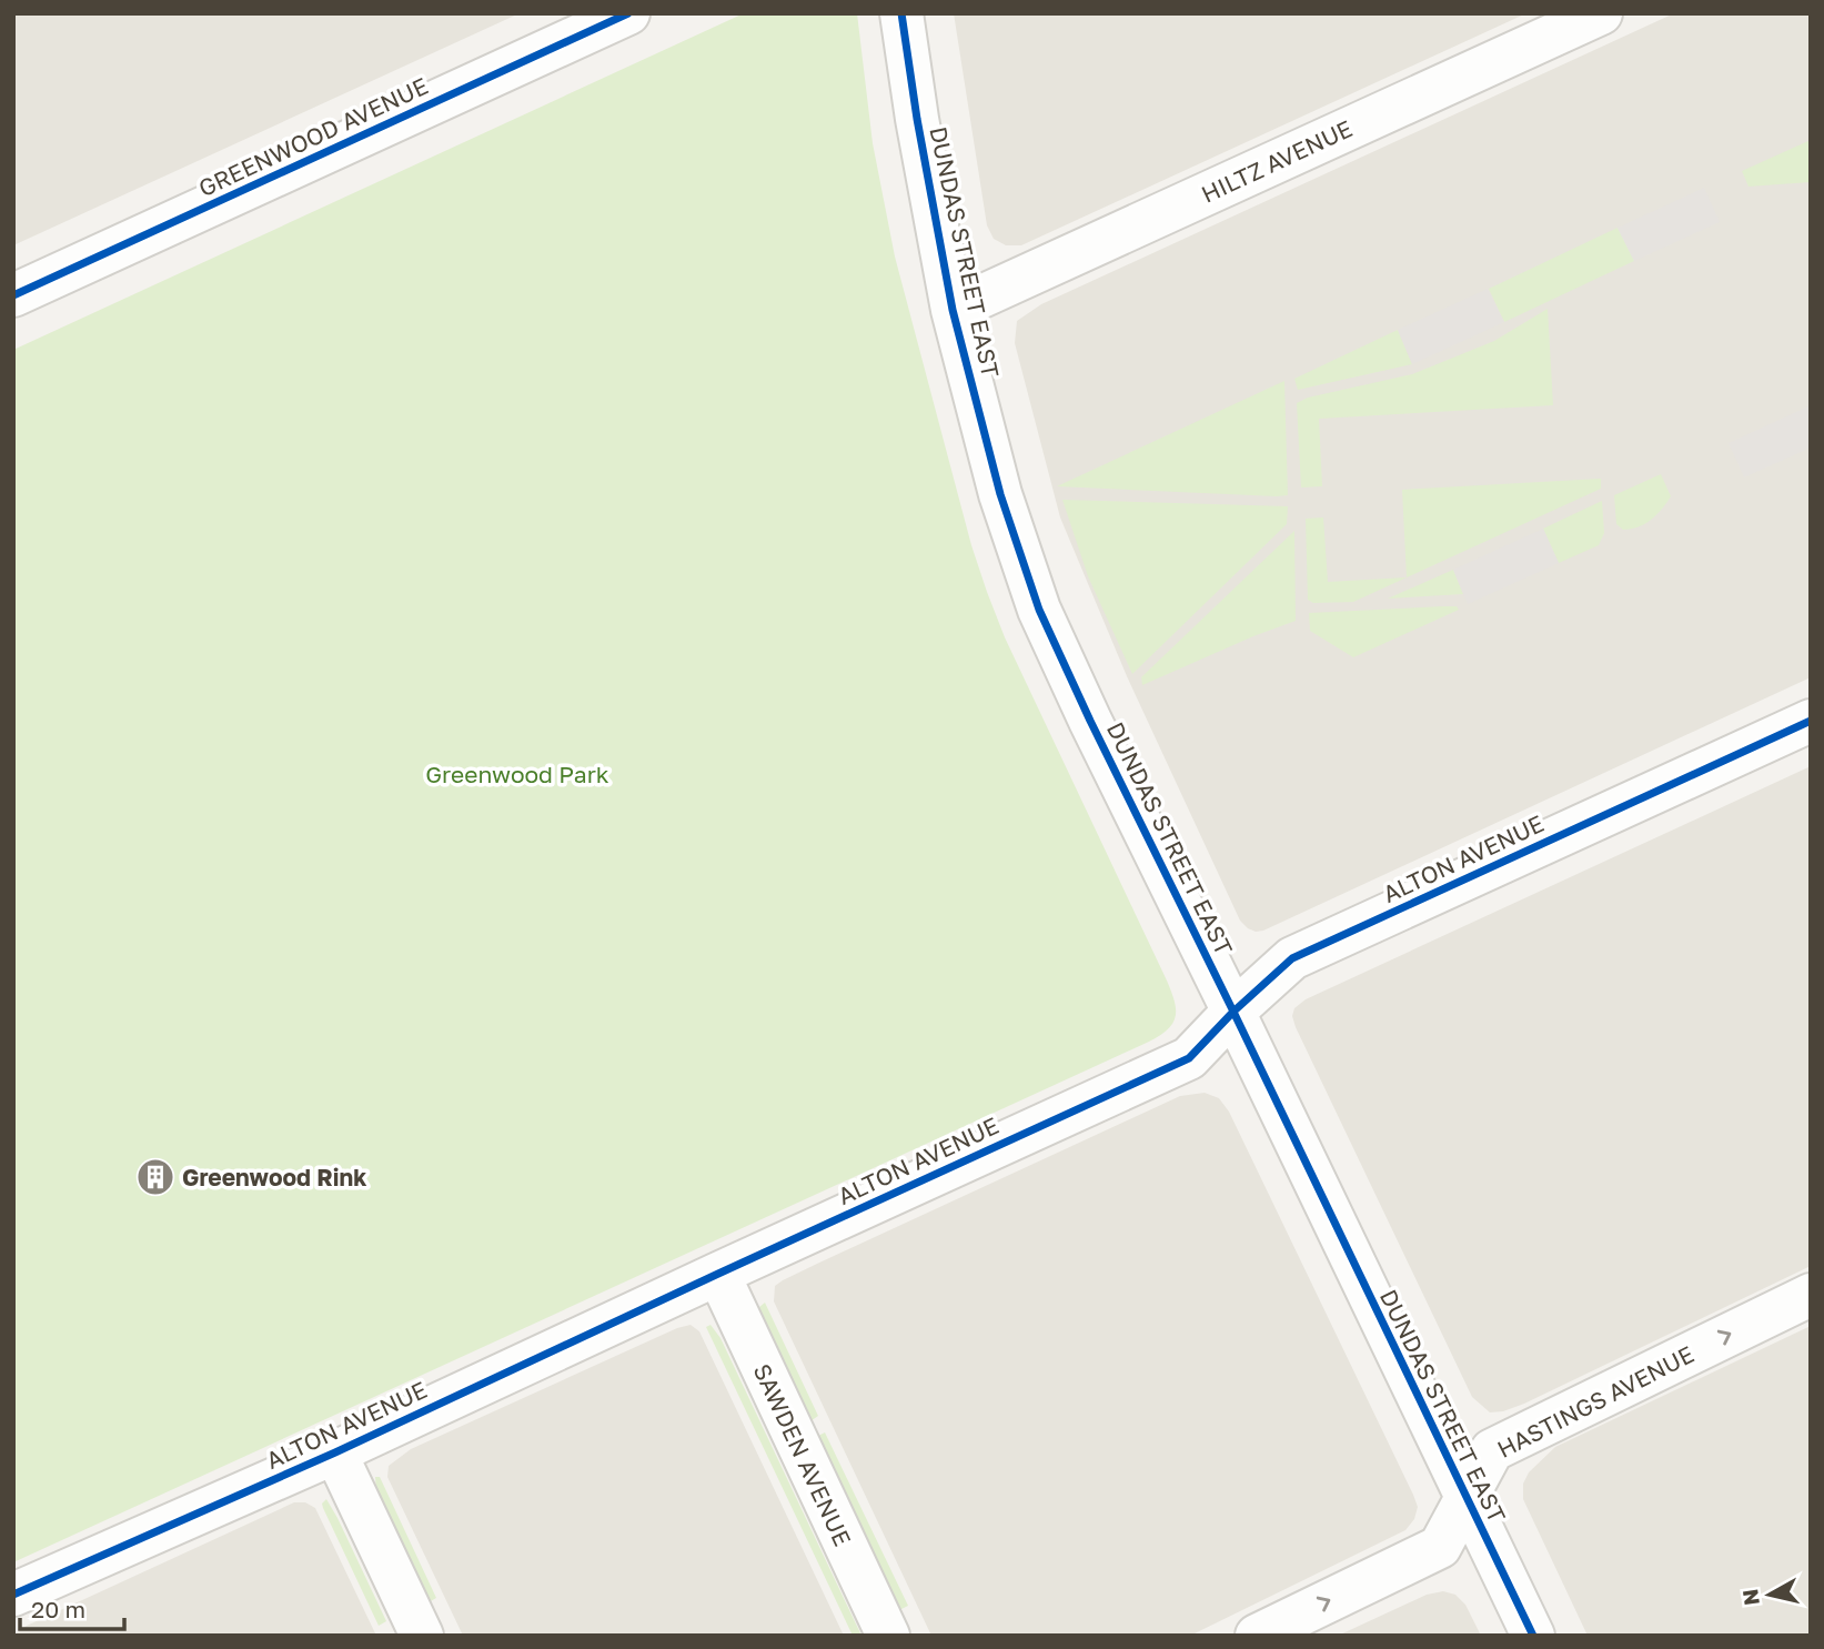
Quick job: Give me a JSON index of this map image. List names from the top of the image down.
{
  "streets": {
    "street": [
      "GREENWOOD AVENUE",
      "HILTZ AVENUE",
      "DUNDAS STREET EAST",
      "ALTON AVENUE",
      "HASTINGS AVENUE",
      "SAWDEN AVENUE"
    ]
  },
  "crossings": [
    ["HILTZ AVENUE", "DUNDAS STREET EAST"],
    ["DUNDAS STREET EAST", "ALTON AVENUE"],
    ["DUNDAS STREET EAST", "HASTINGS AVENUE"],
    ["ALTON AVENUE", "SAWDEN AVENUE"]
  ],
  "one_way": ["HASTINGS AVENUE"],
  "parks": ["Greenwood Park"],
  "places": {
    "building": ["Greenwood Rink"]
  },
  "scale_bar": "20 m",
  "north": "left"
}
